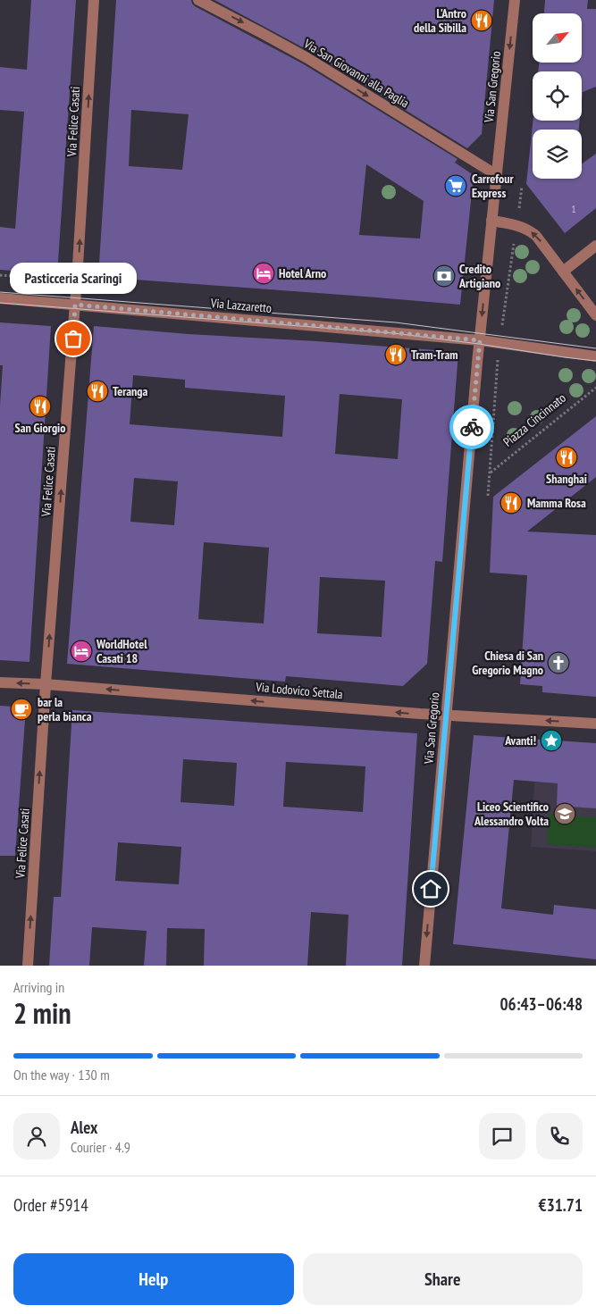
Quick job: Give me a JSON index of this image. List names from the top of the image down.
{
  "streets": {
    "street": [
      "Via San Giovanni alla Paglia",
      "Via San Gregorio",
      "Via Felice Casati",
      "Via Lazzaretto",
      "Via Lodovico Settala"
    ],
    "path": ["Piazza Cincinnato"]
  },
  "crossings": [
    ["Via San Giovanni alla Paglia", "Via San Gregorio"],
    ["Via San Gregorio", "Via Lazzaretto"],
    ["Via San Gregorio", "Via Lodovico Settala"],
    ["Via Felice Casati", "Via Lazzaretto"],
    ["Via Felice Casati", "Via Lodovico Settala"]
  ],
  "one_way": [
    "Via San Giovanni alla Paglia",
    "Via San Gregorio",
    "Via Felice Casati",
    "Via Lodovico Settala"
  ],
  "places": {
    "restaurant": [
      "L'Antro della Sibilla",
      "Tram-Tram",
      "Teranga",
      "San Giorgio",
      "Shanghai",
      "Mamma Rosa"
    ],
    "supermarket": ["Carrefour Express"],
    "hotel": ["Hotel Arno", "WorldHotel Casati 18"],
    "bank": ["Credito Artigiano"],
    "other": ["Pasticceria Scaringi"],
    "church": ["Chiesa di San Gregorio Magno"],
    "cafe": ["bar la perla bianca"],
    "place": ["Avanti!"],
    "school or university": ["Liceo Scientifico Alessandro Volta"]
  },
  "house_numbers": ["1"],
  "north": "top right",
  "page": {
    "bubble": "Pasticceria Scaringi",
    "heading": ["2 min", "Arriving in", "06:43–06:48"],
    "panel": [
      "Alex",
      "Courier · 4.9",
      "Order #5914",
      "€31.71"
    ],
    "bar": "On the way · 130 m",
    "buttons": ["Help", "Share"]
  }
}
